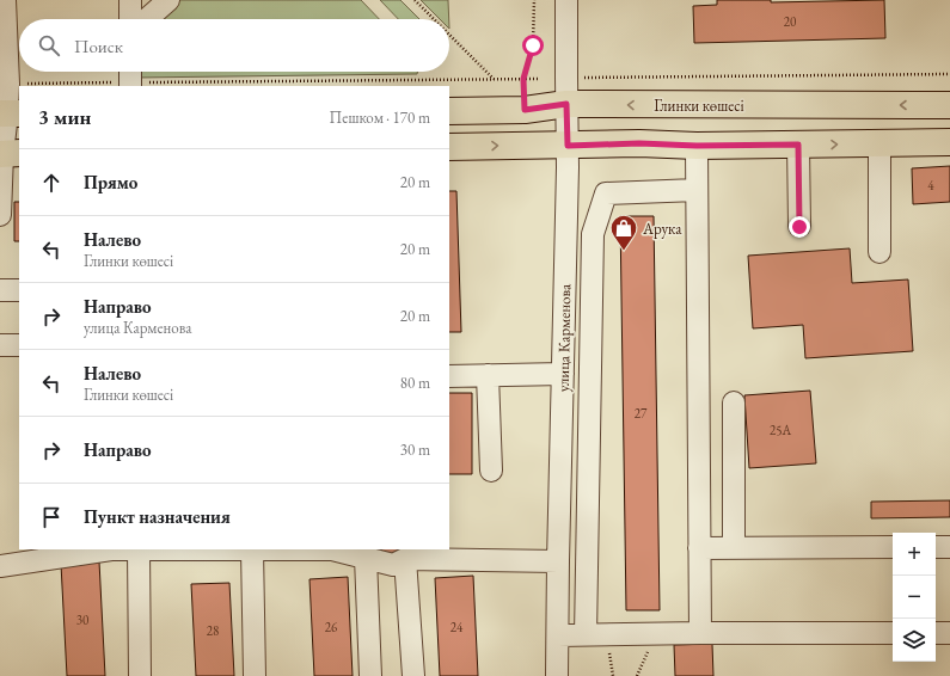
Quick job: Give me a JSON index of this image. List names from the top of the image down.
{
  "streets": {
    "main road": ["Глинки көшесі"],
    "street": ["улица Карменова"]
  },
  "crossings": [
    ["Глинки көшесі", "улица Карменова"]
  ],
  "places": {
    "shop": ["Арука"]
  },
  "house_numbers": [
    "20",
    "4",
    "27",
    "25А",
    "30",
    "26",
    "24",
    "28"
  ],
  "page": {
    "search": "Поиск",
    "heading": ["3 мин", "Пешком · 170 m"],
    "list": [
      ["Прямо", "20 m"],
      ["Налево", "Глинки көшесі", "20 m"],
      ["Направо", "улица Карменова", "20 m"],
      ["Налево", "Глинки көшесі", "80 m"],
      ["Направо", "30 m"],
      "Пункт назначения"
    ],
    "map_buttons": ["+", "−"]
  }
}
